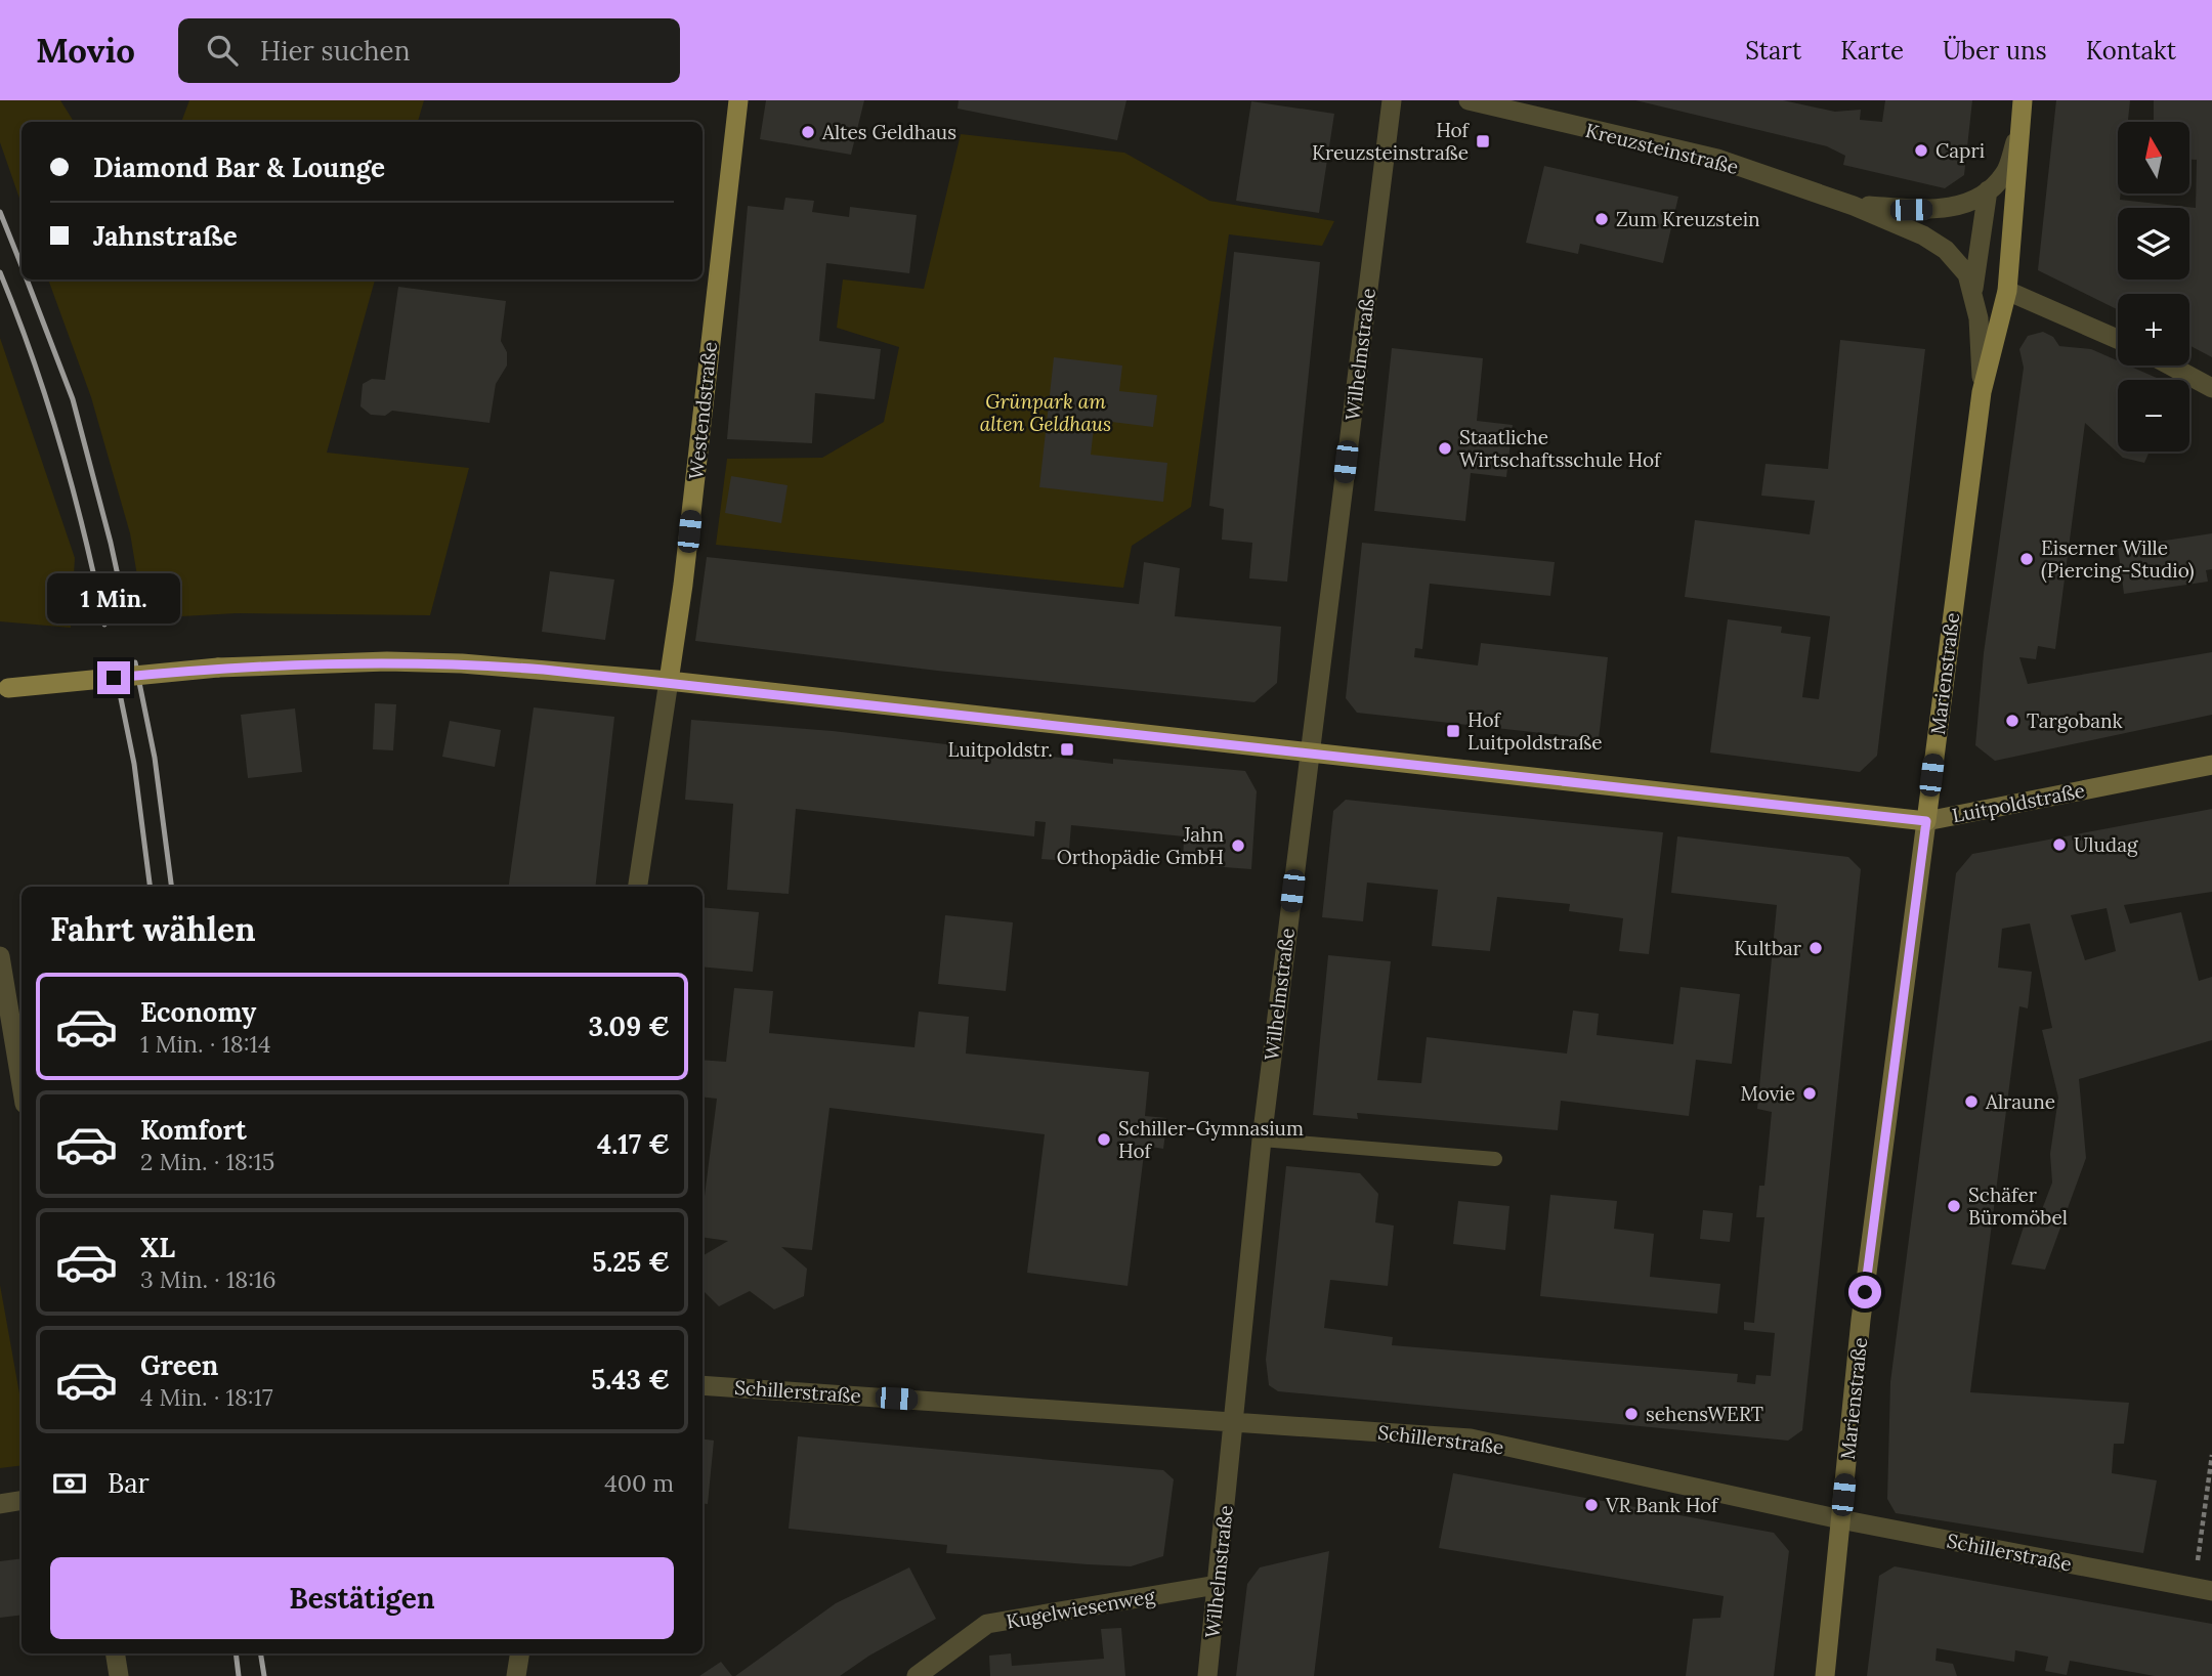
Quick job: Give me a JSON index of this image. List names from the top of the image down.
{
  "streets": {
    "main road": ["Westendstraße", "Marienstraße", "Luitpoldstraße"],
    "street": [
      "Kreuzsteinstraße",
      "Wilhelmstraße",
      "Schillerstraße",
      "Kugelwiesenweg"
    ]
  },
  "crossings": [
    ["Kreuzsteinstraße", "Marienstraße"],
    ["Wilhelmstraße", "Luitpoldstraße"],
    ["Wilhelmstraße", "Schillerstraße"],
    ["Wilhelmstraße", "Kugelwiesenweg"],
    ["Westendstraße", "Luitpoldstraße"],
    ["Marienstraße", "Luitpoldstraße"],
    ["Marienstraße", "Schillerstraße"]
  ],
  "parks": ["Grünpark am alten Geldhaus"],
  "places": {
    "other": [
      "Altes Geldhaus",
      "Capri",
      "Zum Kreuzstein",
      "Staatliche Wirtschaftsschule Hof",
      "Eiserner Wille (Piercing-Studio)",
      "Targobank",
      "Uludag",
      "Jahn Orthopädie GmbH",
      "Kultbar",
      "Movie",
      "Alraune",
      "Schiller-Gymnasium Hof",
      "Schäfer Büromöbel",
      "sehensWERT",
      "VR Bank Hof"
    ],
    "transit": ["Hof Kreuzsteinstraße", "Hof Luitpoldstraße", "Luitpoldstr."]
  },
  "north": "top",
  "page": {
    "header": "Movio",
    "search": "Hier suchen",
    "nav": [
      "Start",
      "Karte",
      "Über uns",
      "Kontakt"
    ],
    "map_buttons": ["+", "−"],
    "banner": ["Diamond Bar & Lounge", "Jahnstraße"],
    "bubble": "1 Min.",
    "heading": "Fahrt wählen",
    "list": [
      {
        "name": "Economy",
        "note": "1 Min. · 18:14",
        "value": "3.09 €"
      },
      {
        "name": "Komfort",
        "note": "2 Min. · 18:15",
        "value": "4.17 €"
      },
      {
        "name": "XL",
        "note": "3 Min. · 18:16",
        "value": "5.25 €"
      },
      {
        "name": "Green",
        "note": "4 Min. · 18:17",
        "value": "5.43 €"
      }
    ],
    "pay": ["Bar", "400 m"],
    "buttons": "Bestätigen"
  }
}
